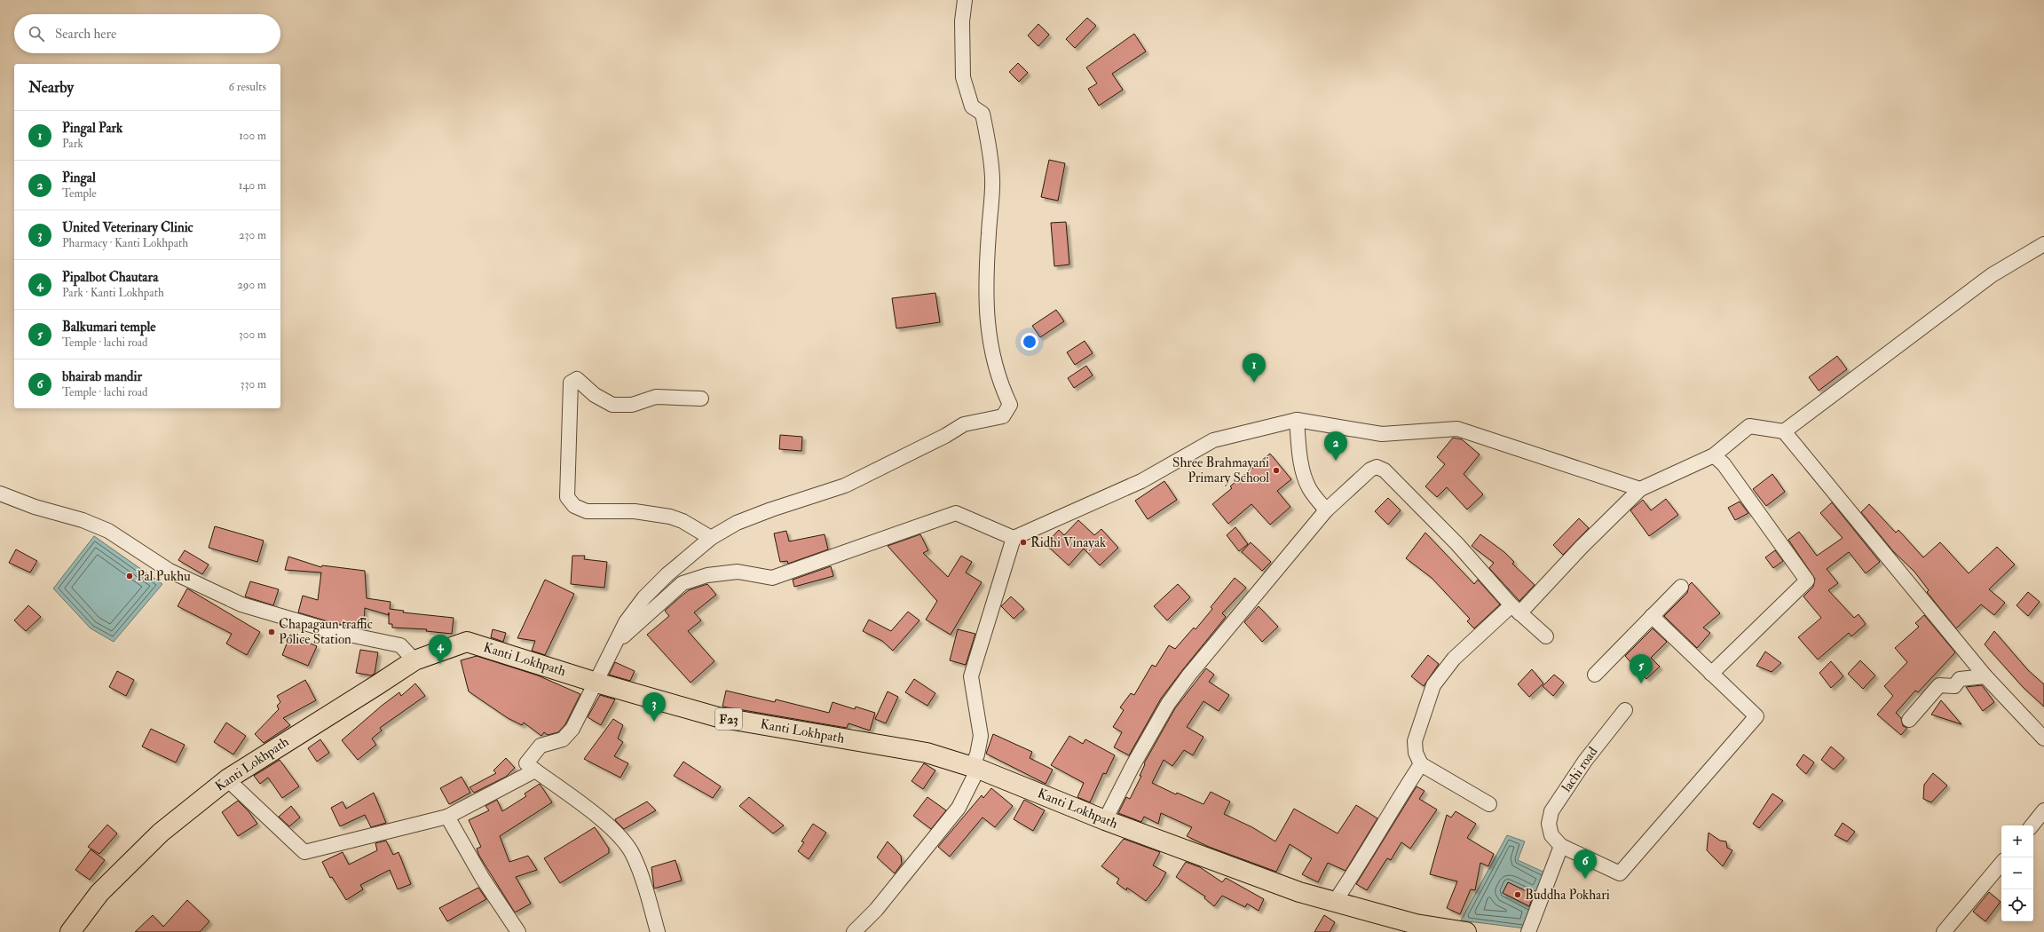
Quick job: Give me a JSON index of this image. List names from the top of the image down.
{
  "streets": {
    "main road": ["Kanti Lokhpath", "F23"],
    "street": ["lachi road"]
  },
  "places": [
    "Shree Brahmayani Primary School",
    "Ridhi Vinayak",
    "Pal Pukhu",
    "Chapagaun traffic Police Station",
    "Buddha Pokhari"
  ],
  "page": {
    "search": "Search here",
    "heading": ["Nearby", "6 results"],
    "list": [
      {
        "mark": "1",
        "name": "Pingal Park",
        "note": "Park",
        "value": "100 m"
      },
      {
        "mark": "2",
        "name": "Pingal",
        "note": "Temple",
        "value": "140 m"
      },
      {
        "mark": "3",
        "name": "United Veterinary Clinic",
        "note": "Pharmacy · Kanti Lokhpath",
        "value": "230 m"
      },
      {
        "mark": "4",
        "name": "Pipalbot Chautara",
        "note": "Park · Kanti Lokhpath",
        "value": "290 m"
      },
      {
        "mark": "5",
        "name": "Balkumari temple",
        "note": "Temple · lachi road",
        "value": "300 m"
      },
      {
        "mark": "6",
        "name": "bhairab mandir",
        "note": "Temple · lachi road",
        "value": "330 m"
      }
    ],
    "pins": [
      "1",
      "2",
      "4",
      "5",
      "3",
      "6"
    ],
    "map_buttons": ["+", "−"]
  }
}
